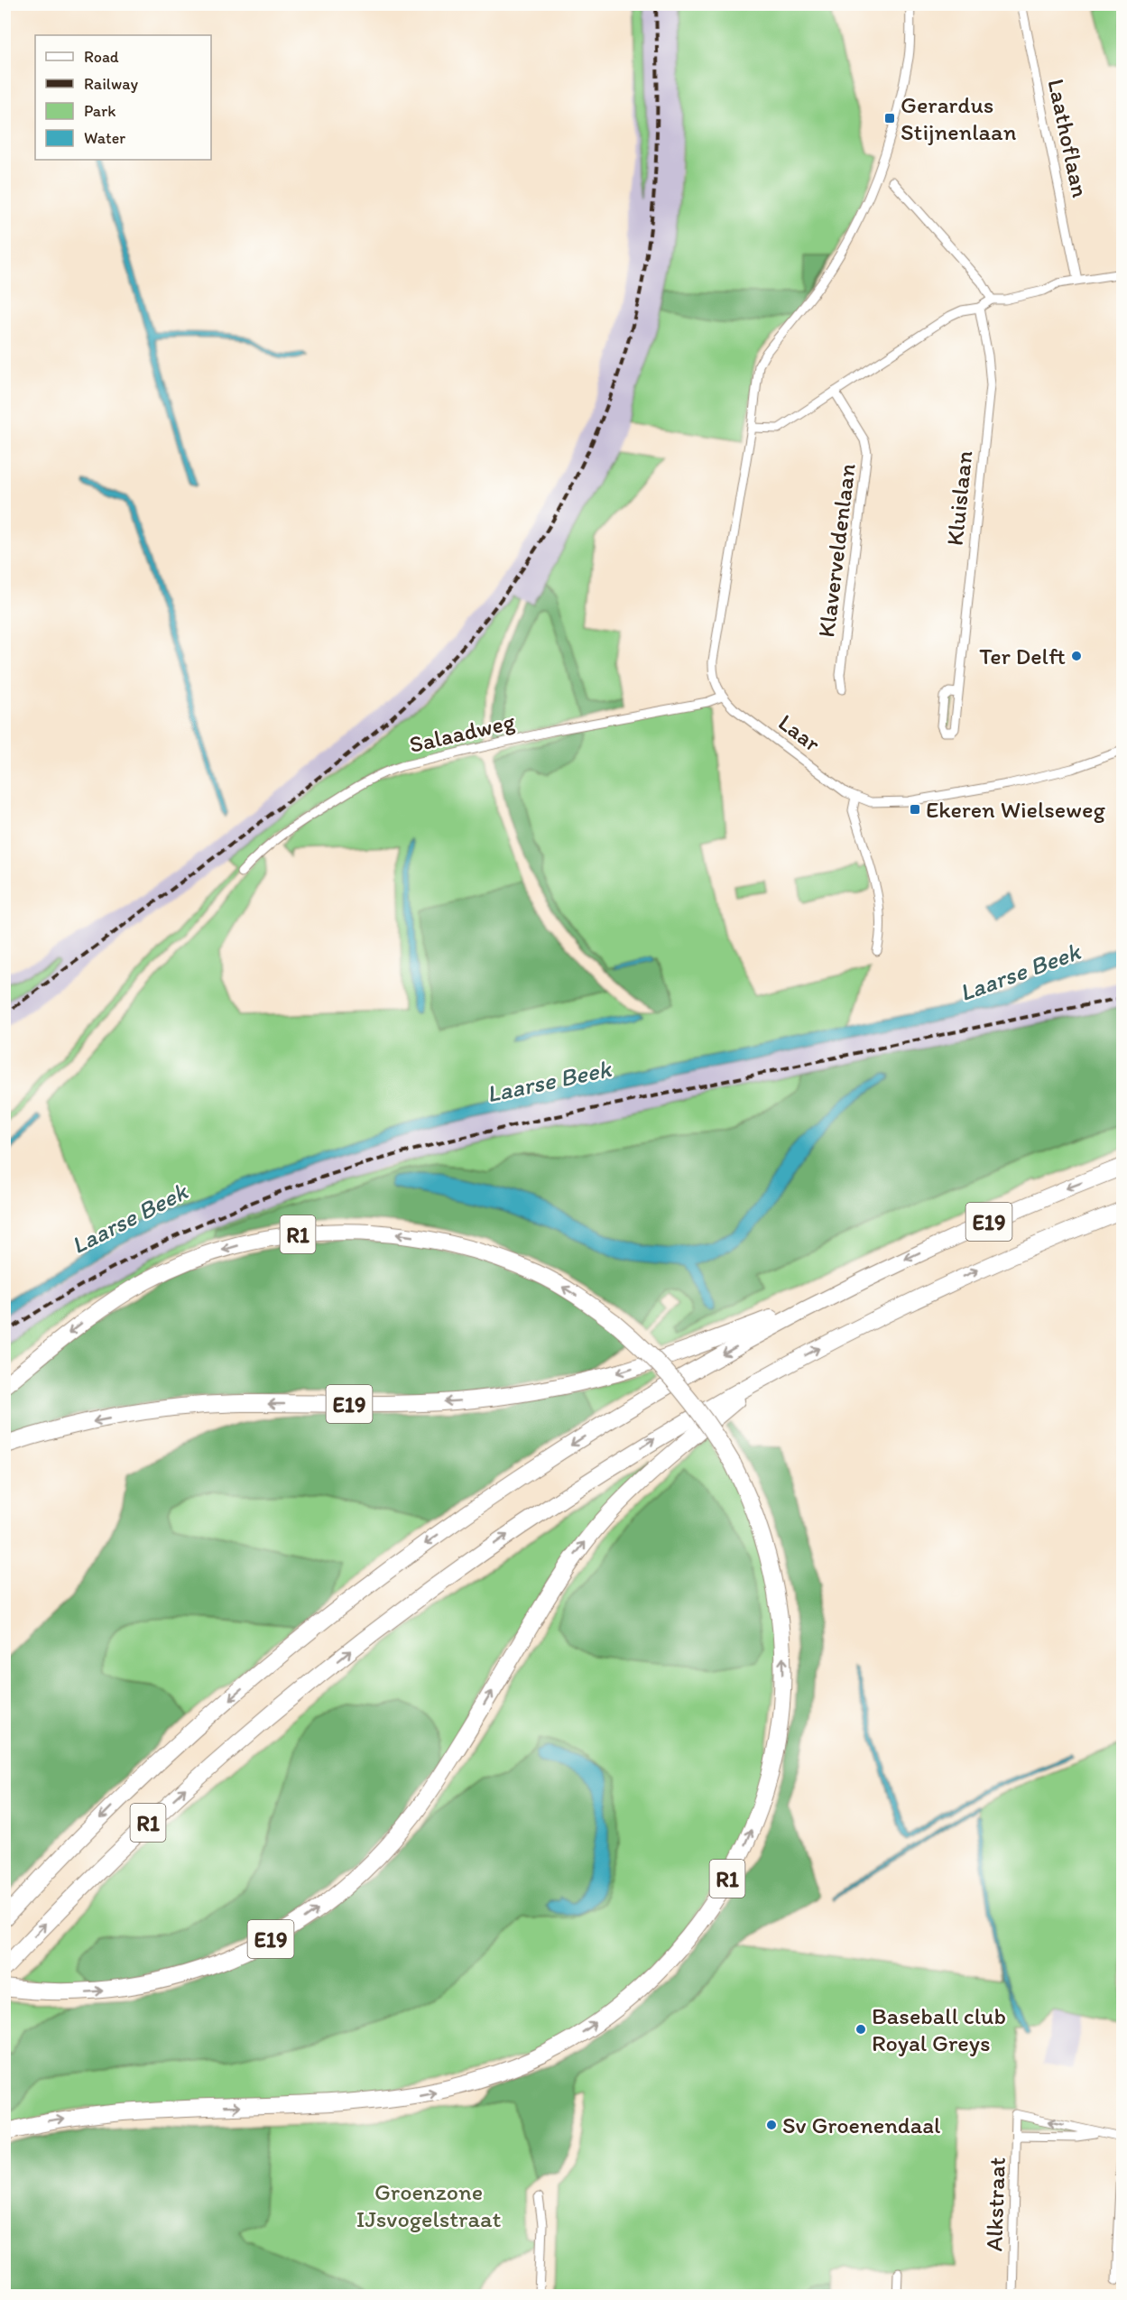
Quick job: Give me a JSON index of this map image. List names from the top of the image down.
{
  "streets": {
    "highway": ["E19", "R1"],
    "street": [
      "Laathoflaan",
      "Kluislaan",
      "Klaverveldenlaan",
      "Salaadweg",
      "Laar",
      "Alkstraat"
    ]
  },
  "crossings": [
    ["Salaadweg", "Laar"],
    ["E19", "R1"]
  ],
  "water": ["Laarse Beek"],
  "parks": ["Groenzone IJsvogelstraat"],
  "places": {
    "transit": ["Gerardus Stijnenlaan", "Ekeren Wielseweg"],
    "other": ["Ter Delft", "Baseball club Royal Greys", "Sv Groenendaal"]
  },
  "legend": [
    "Road",
    "Railway",
    "Park",
    "Water"
  ]
}
